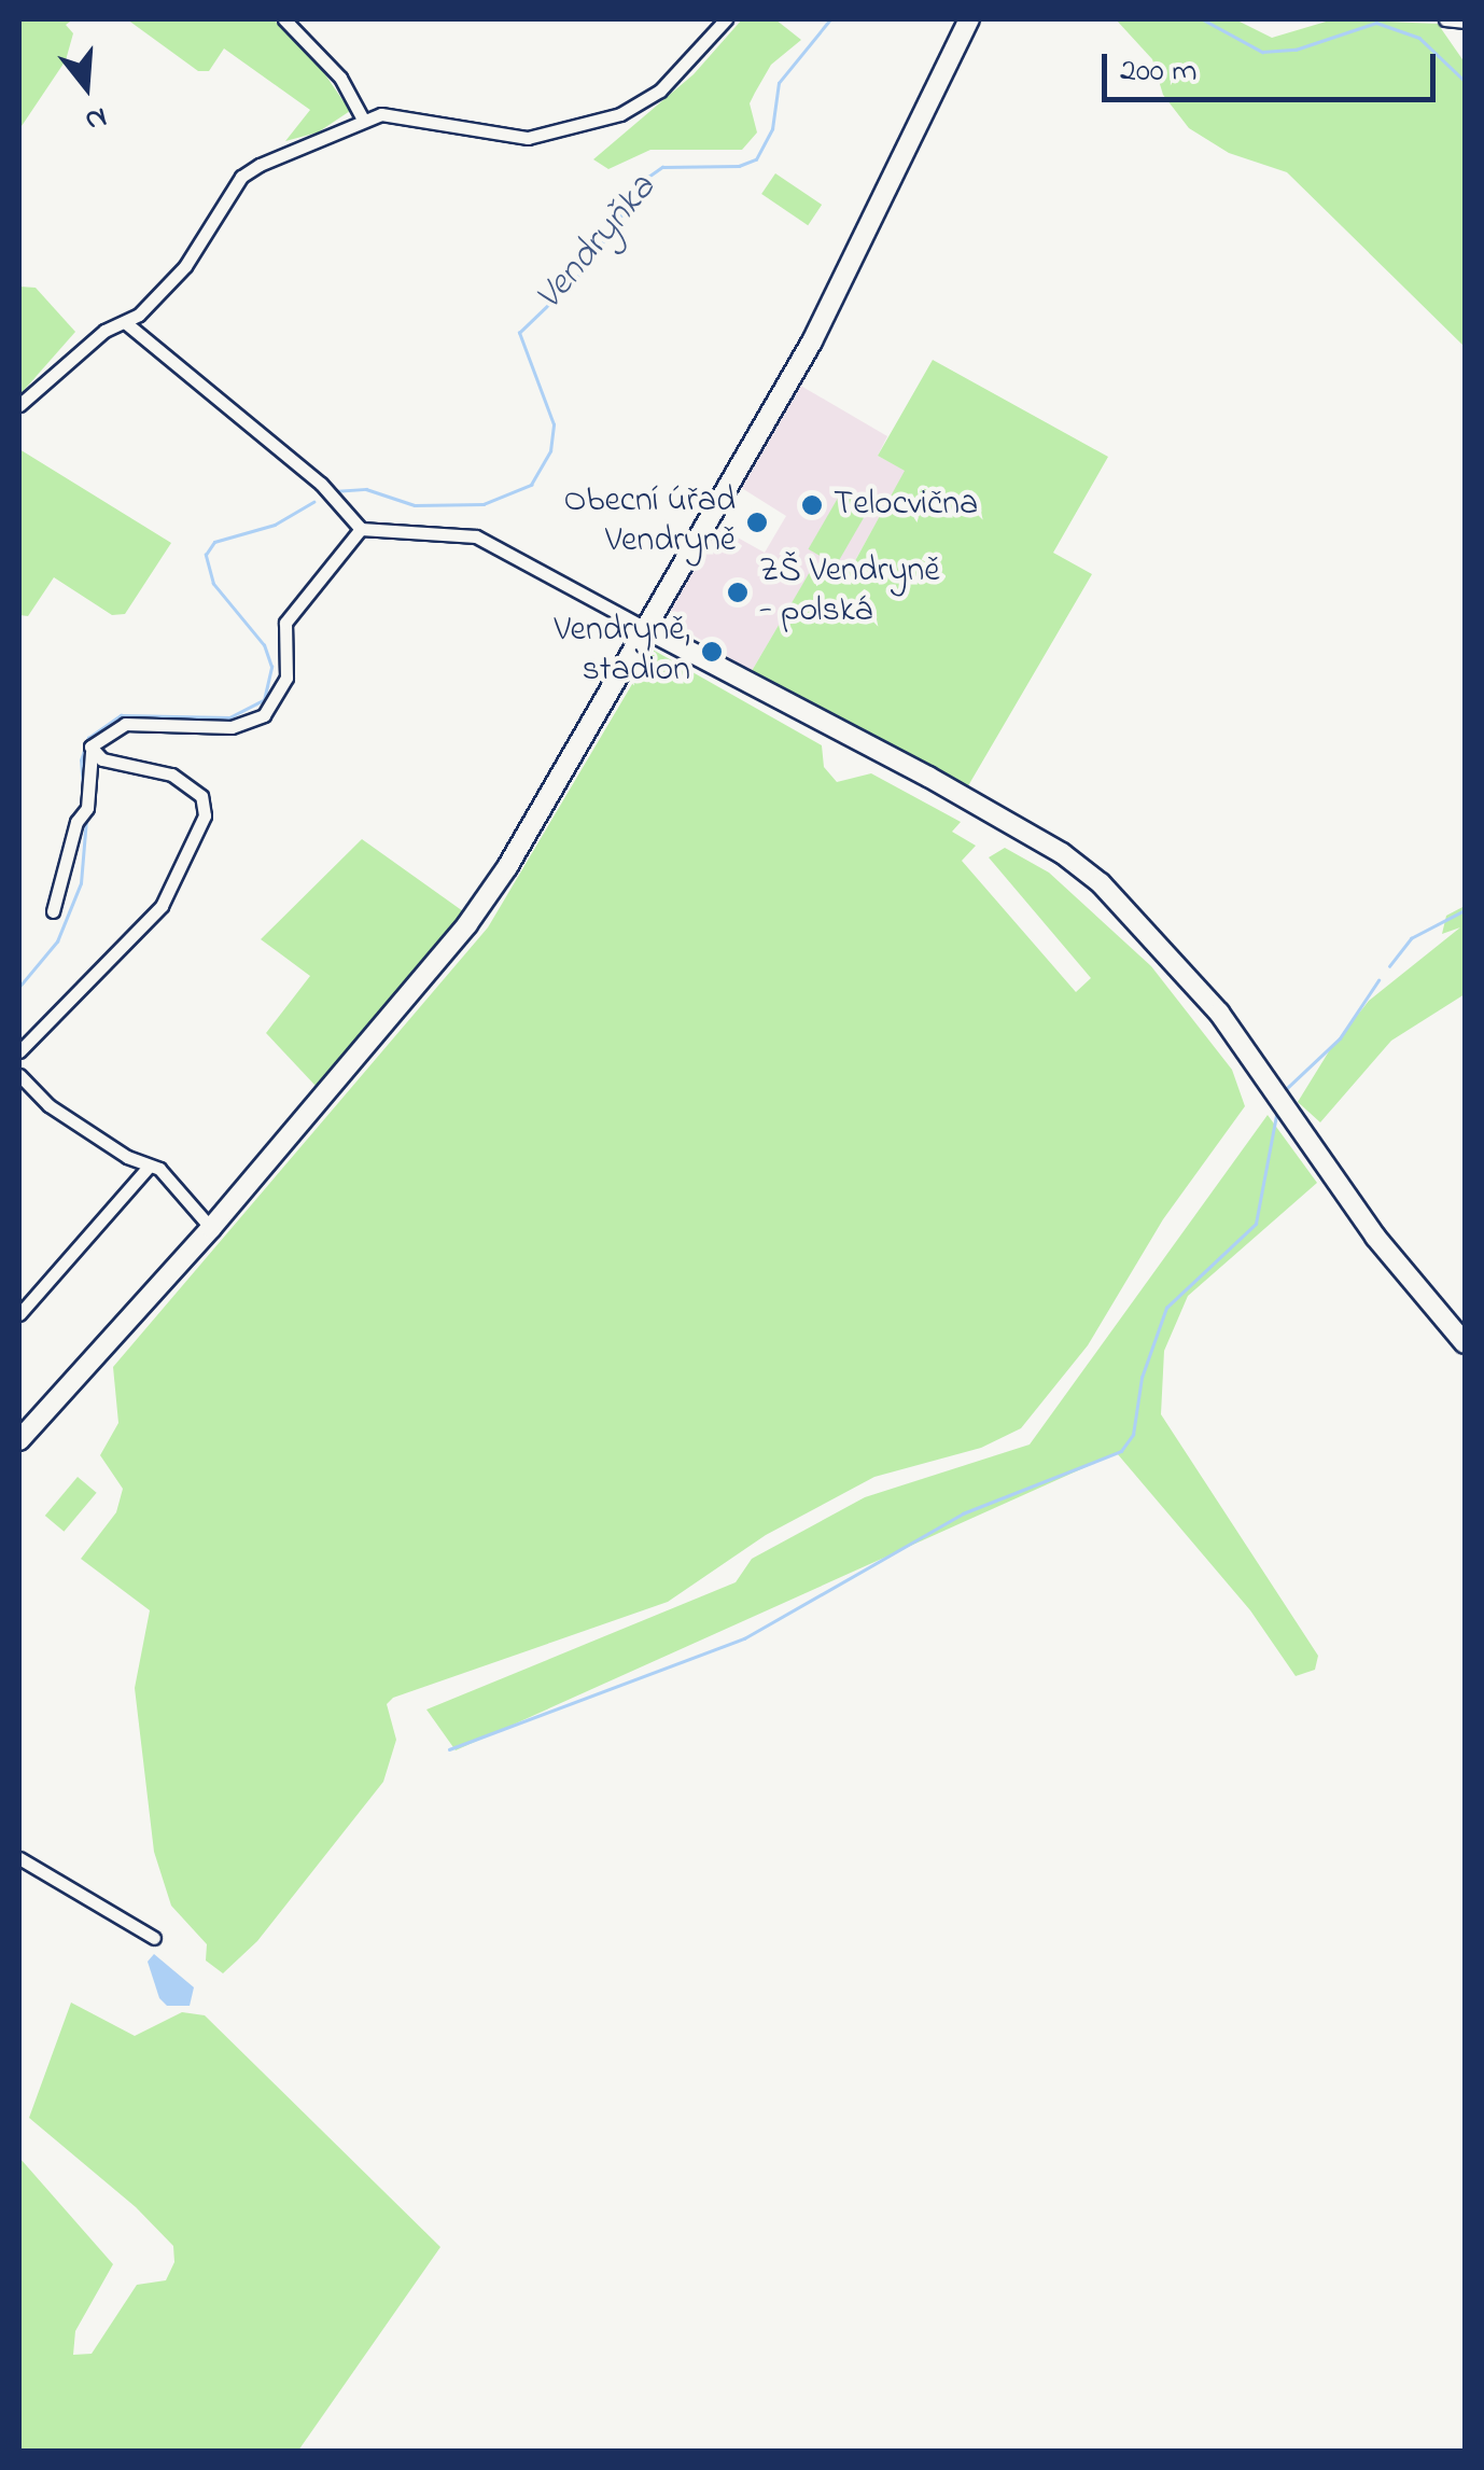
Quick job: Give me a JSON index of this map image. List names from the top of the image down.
{
  "water": ["Vendryňka"],
  "places": [
    "Telocvična",
    "Obecní úřad Vendryně",
    "ZŠ Vendryně - polská",
    "Vendryně, stadion"
  ],
  "scale_bar": "200 m",
  "north": "bottom"
}
